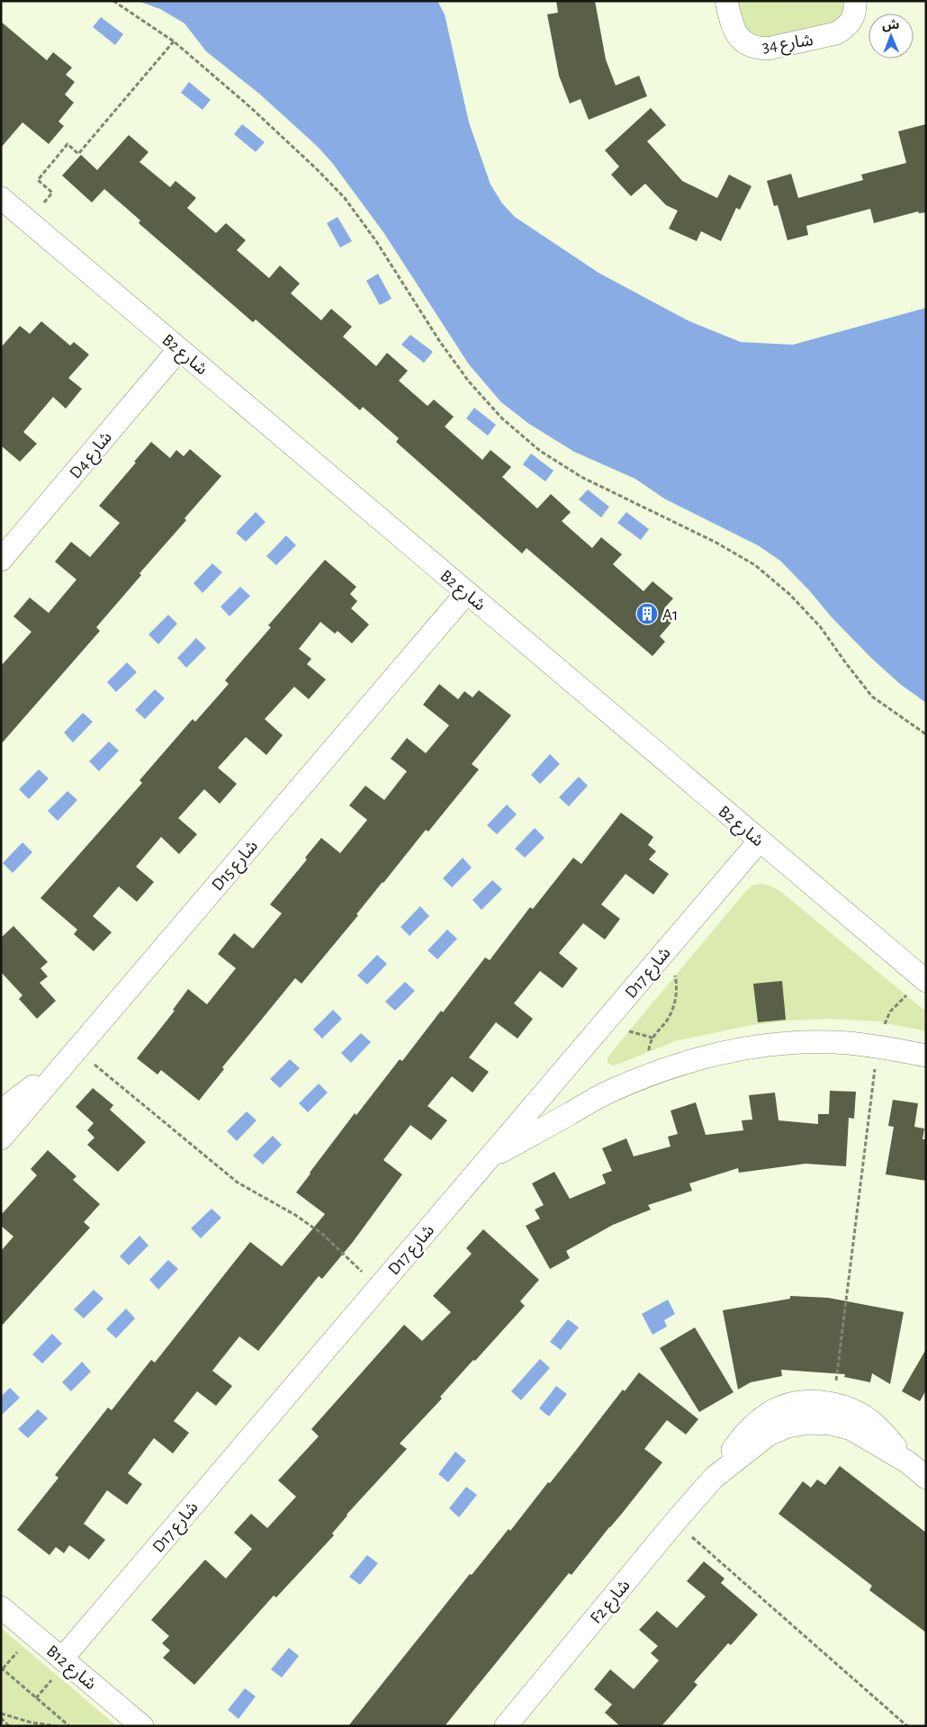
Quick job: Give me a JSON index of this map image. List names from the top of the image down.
{
  "streets": {
    "street": [
      "شارع 34",
      "B2 شارع",
      "D4 شارع",
      "D15 شارع",
      "D17 شارع",
      "F2 شارع",
      "B12 شارع"
    ]
  },
  "crossings": [
    ["B2 شارع", "D4 شارع"],
    ["B2 شارع", "D15 شارع"],
    ["B2 شارع", "D17 شارع"],
    ["D17 شارع", "B12 شارع"]
  ],
  "places": {
    "building": ["A1"]
  },
  "north": "top"
}
